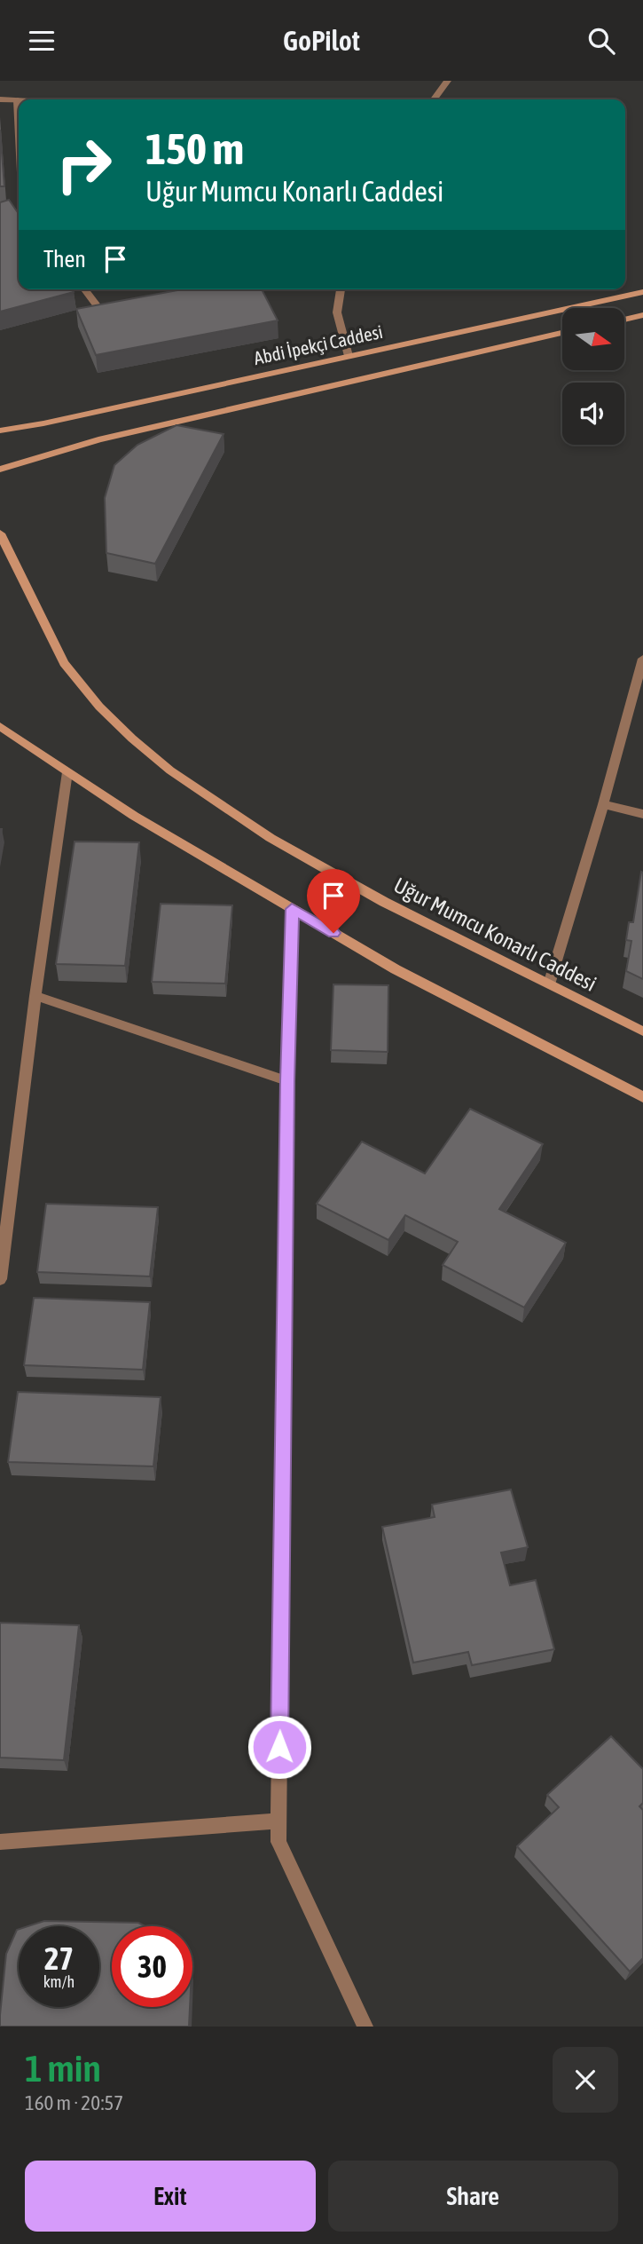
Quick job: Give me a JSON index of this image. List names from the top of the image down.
{
  "streets": {
    "street": ["Abdi İpekçi Caddesi", "Uğur Mumcu Konarlı Caddesi"]
  },
  "north": "right",
  "page": {
    "header": "GoPilot",
    "turn": ["150 m", "Uğur Mumcu Konarlı Caddesi"],
    "then": "Then",
    "speed": "27 km/h",
    "limit": "30",
    "heading": ["1 min", "160 m · 20:57"],
    "buttons": ["Exit", "Share"]
  }
}
